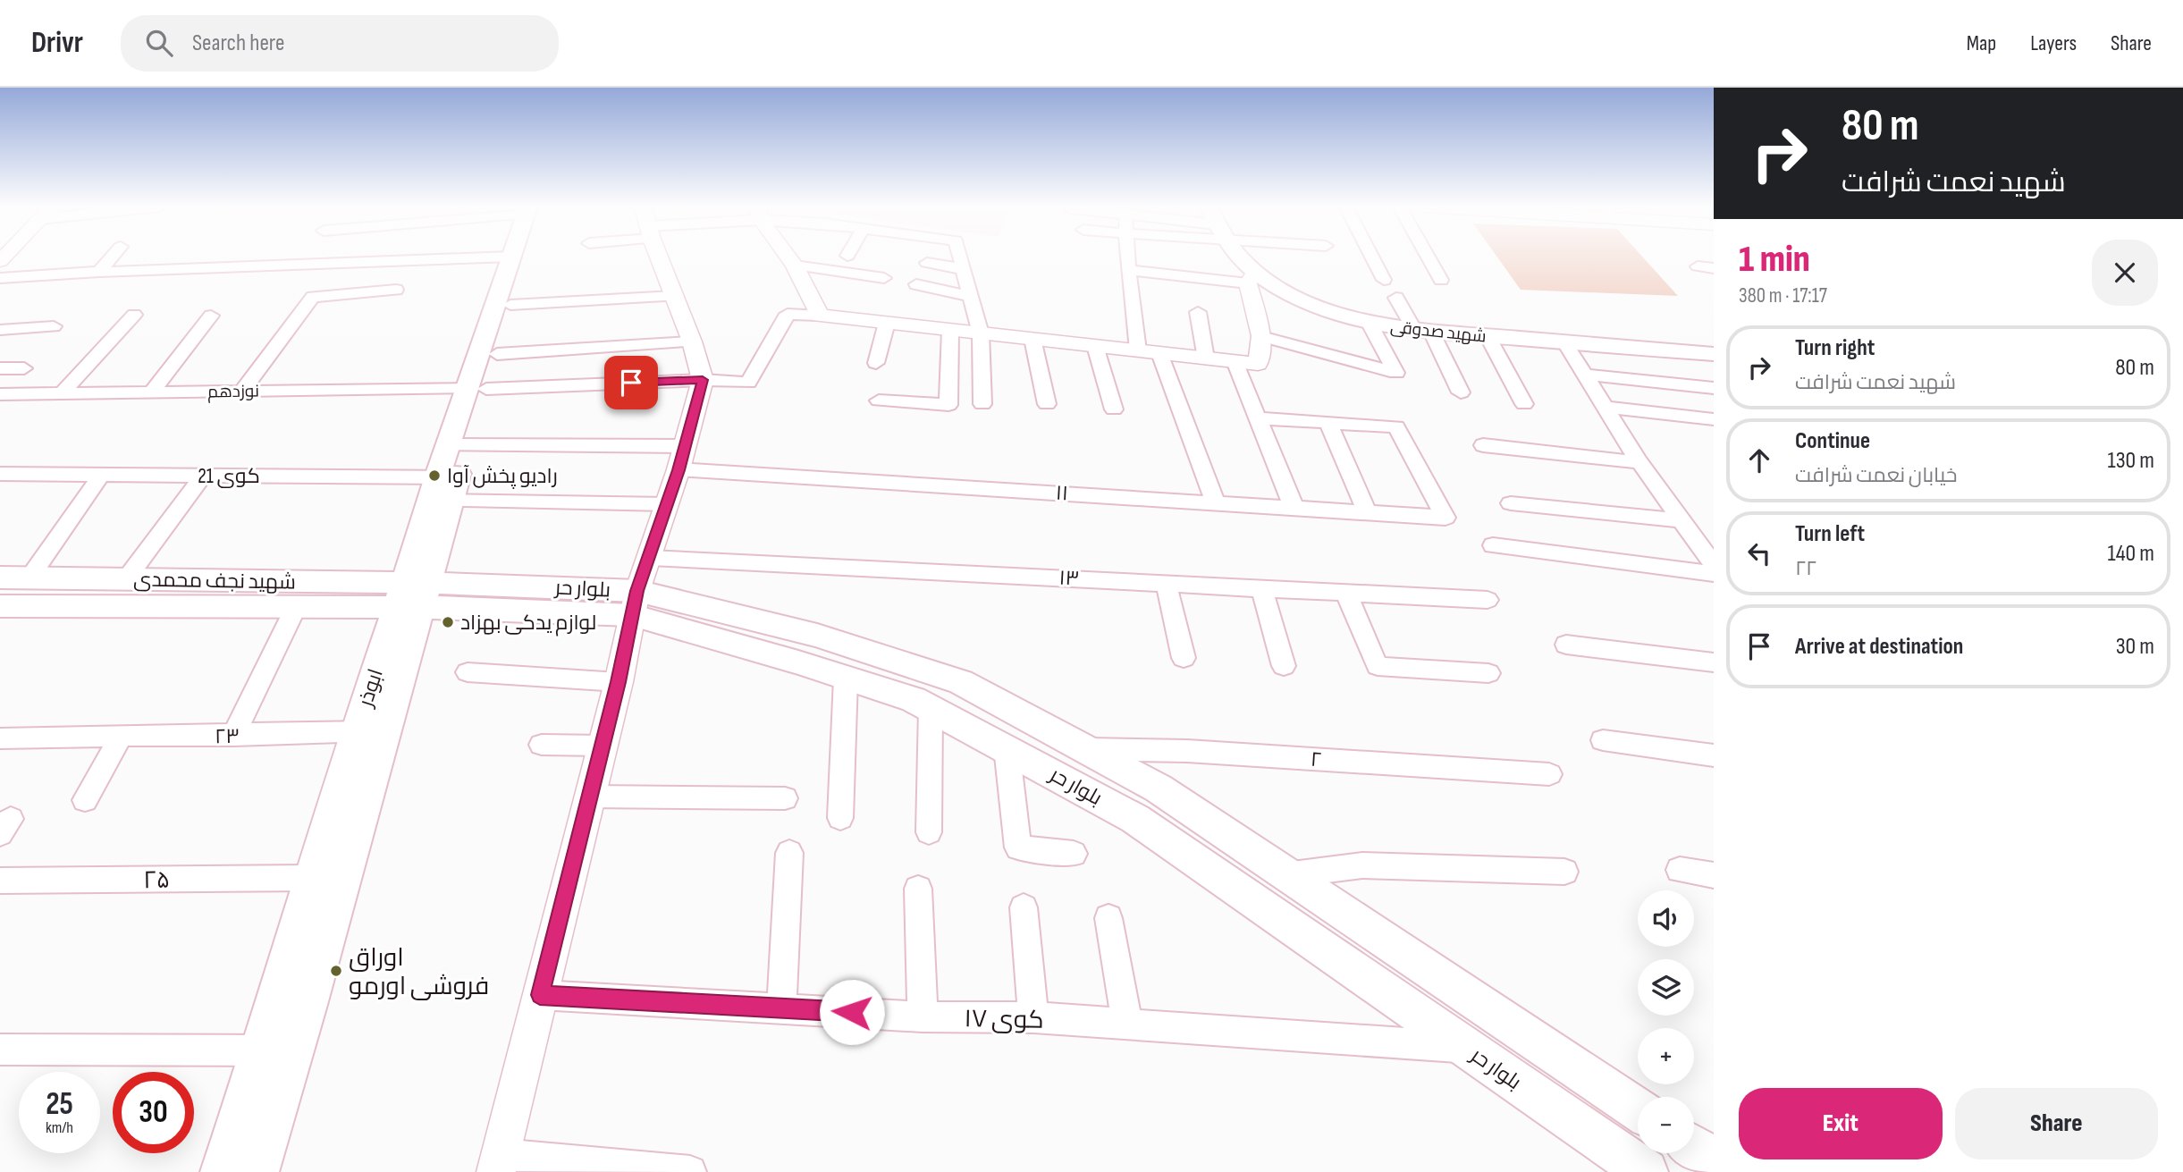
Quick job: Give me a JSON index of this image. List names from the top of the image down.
{
  "streets": {
    "main road": [
      "شهید صدوقی",
      "شهید نجف محمدی",
      "بلوار حر",
      "ابوذر"
    ],
    "street": [
      "نوزدهم",
      "کوی 21",
      "۱۱",
      "۱۳",
      "۲۳",
      "۲",
      "۲۵",
      "کوی ۱۷"
    ]
  },
  "crossings": [
    ["نوزدهم", "ابوذر"],
    ["کوی 21", "ابوذر"],
    ["شهید نجف محمدی", "بلوار حر"],
    ["شهید نجف محمدی", "ابوذر"],
    ["بلوار حر", "ابوذر"],
    ["بلوار حر", "۲"],
    ["بلوار حر", "کوی ۱۷"],
    ["ابوذر", "۲۳"],
    ["ابوذر", "۲۵"]
  ],
  "places": ["رادیو پخش آوا", "لوازم یدکی بهزاد", "اوراق فروشی اورمو"],
  "page": {
    "header": "Drivr",
    "search": "Search here",
    "nav": ["Map", "Layers", "Share"],
    "turn": ["80 m", "شهید نعمت شرافت"],
    "heading": ["1 min", "380 m · 17:17"],
    "list": [
      {
        "name": "Turn right",
        "note": "شهید نعمت شرافت",
        "value": "80 m"
      },
      {
        "name": "Continue",
        "note": "خیابان نعمت شرافت",
        "value": "130 m"
      },
      {
        "name": "Turn left",
        "note": "۲۲",
        "value": "140 m"
      },
      {
        "name": "Arrive at destination",
        "value": "30 m"
      }
    ],
    "map_buttons": ["+", "−"],
    "speed": "25 km/h",
    "limit": "30",
    "buttons": ["Exit", "Share"]
  }
}
